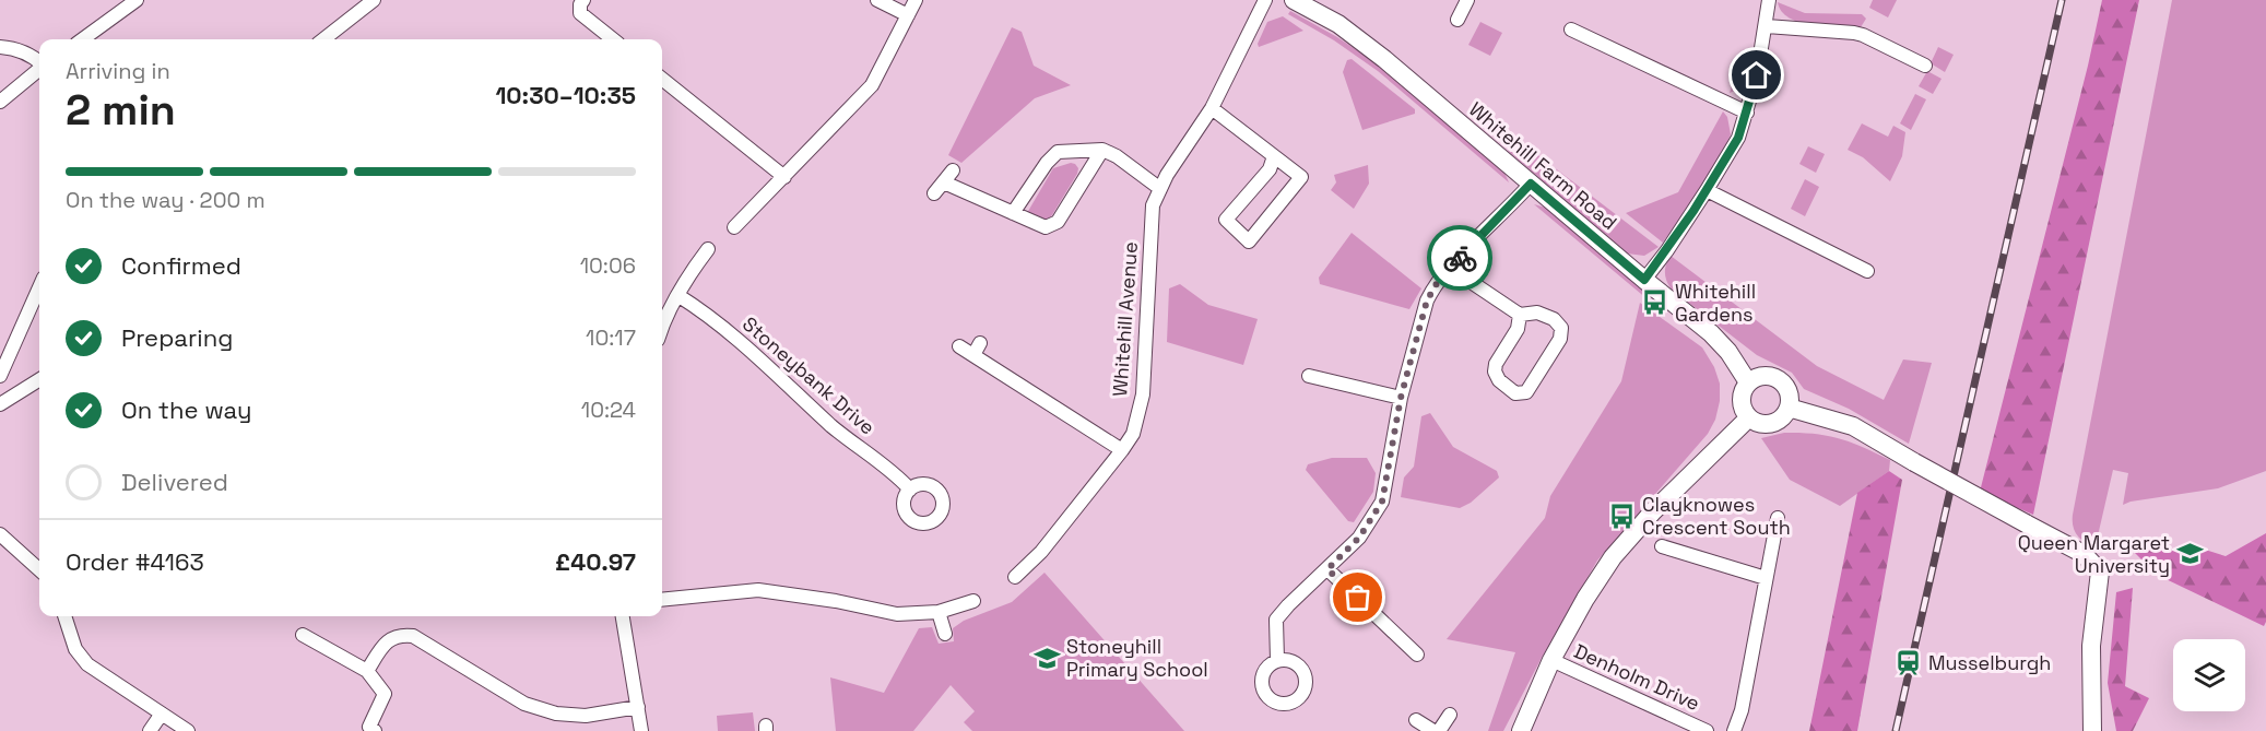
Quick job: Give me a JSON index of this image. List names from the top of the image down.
{
  "streets": {
    "street": [
      "Whitehill Farm Road",
      "Whitehill Avenue",
      "Stoneybank Drive",
      "Denholm Drive"
    ]
  },
  "places": {
    "bus stop": ["Whitehill Gardens", "Clayknowes Crescent South"],
    "school or university": ["Queen Margaret University", "Stoneyhill Primary School"],
    "station": ["Musselburgh"]
  },
  "page": {
    "heading": ["2 min", "Arriving in", "10:30–10:35"],
    "panel": ["Order #4163", "£40.97"],
    "bar": "On the way · 200 m",
    "list": [
      ["Confirmed", "10:06"],
      ["Preparing", "10:17"],
      ["On the way", "10:24"],
      "Delivered"
    ]
  }
}
